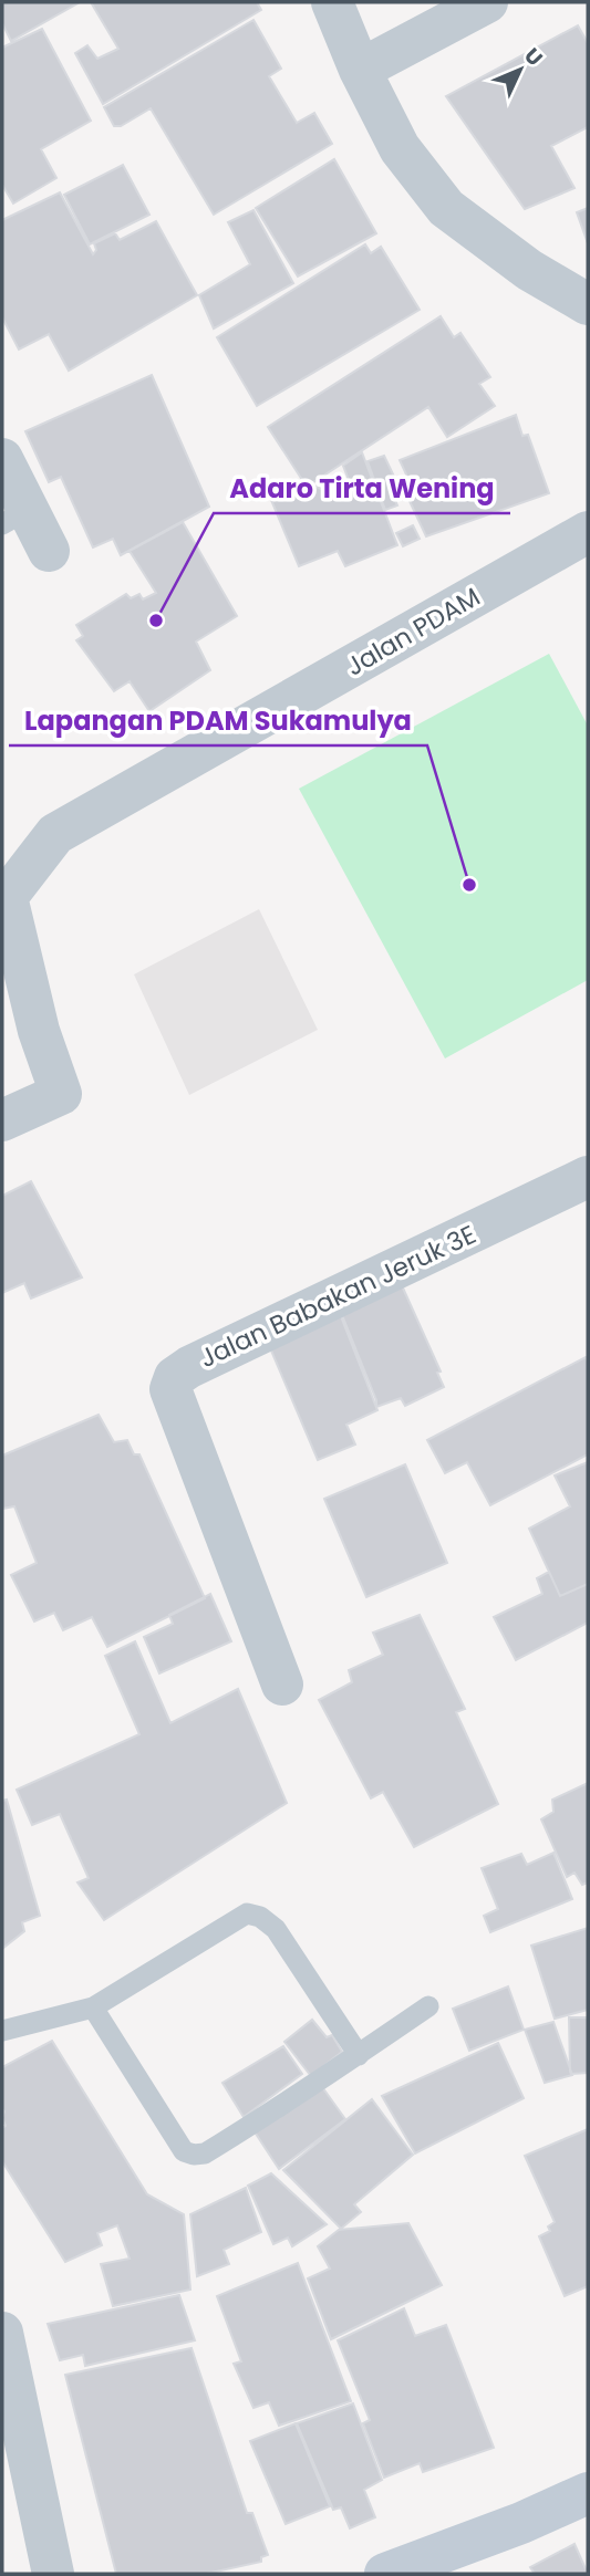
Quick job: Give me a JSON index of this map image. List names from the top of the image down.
{
  "streets": {
    "street": ["Jalan PDAM", "Jalan Babakan Jeruk 3E"]
  },
  "places": ["Adaro Tirta Wening", "Lapangan PDAM Sukamulya"],
  "north": "top right"
}
